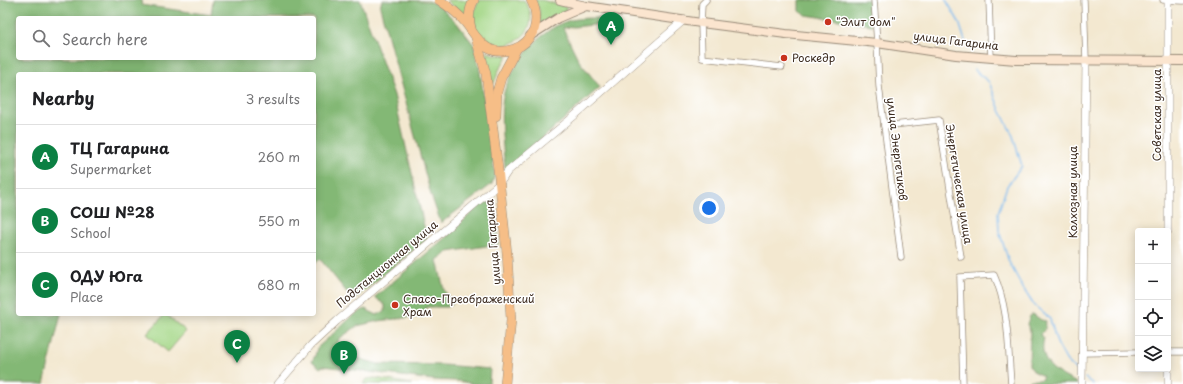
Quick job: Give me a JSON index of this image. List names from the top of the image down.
{
  "streets": {
    "main road": ["улица Гагарина"],
    "street": [
      "Советская улица",
      "улица Энергетиков",
      "Энергетическая улица",
      "Колхозная улица",
      "Подстанционная улица"
    ]
  },
  "crossings": [
    ["улица Гагарина", "Советская улица"],
    ["улица Гагарина", "улица Энергетиков"],
    ["улица Гагарина", "Колхозная улица"],
    ["улица Гагарина", "Подстанционная улица"],
    ["улица Энергетиков", "Энергетическая улица"]
  ],
  "places": ["\"Элит дом\"", "Роскедр", "Спасо-Преображенский Храм"],
  "page": {
    "pins": ["A", "C", "B"],
    "search": "Search here",
    "heading": ["Nearby", "3 results"],
    "list": [
      {
        "mark": "A",
        "name": "ТЦ Гагарина",
        "note": "Supermarket",
        "value": "260 m"
      },
      {
        "mark": "B",
        "name": "СОШ №28",
        "note": "School",
        "value": "550 m"
      },
      {
        "mark": "C",
        "name": "ОДУ Юга",
        "note": "Place",
        "value": "680 m"
      }
    ],
    "map_buttons": ["+", "−"]
  }
}
